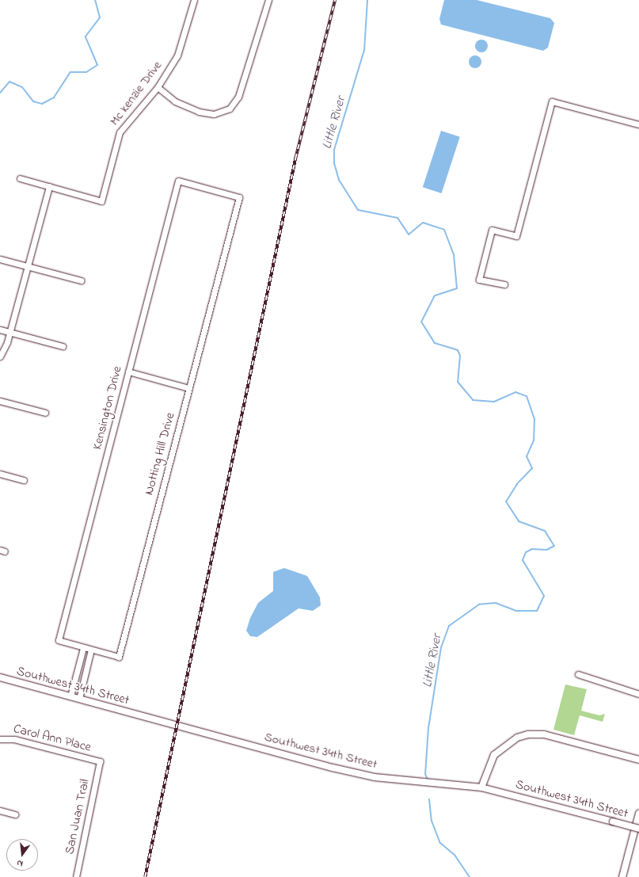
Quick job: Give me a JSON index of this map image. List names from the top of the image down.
{
  "streets": {
    "street": [
      "Mc kenzie Drive",
      "Kensington Drive",
      "Notting Hill Drive",
      "Southwest 34th Street",
      "Carol Ann Place",
      "San Juan Trail"
    ]
  },
  "crossings": [
    ["Kensington Drive", "Notting Hill Drive"],
    ["Carol Ann Place", "San Juan Trail"]
  ],
  "water": ["Little River"],
  "north": "bottom"
}
